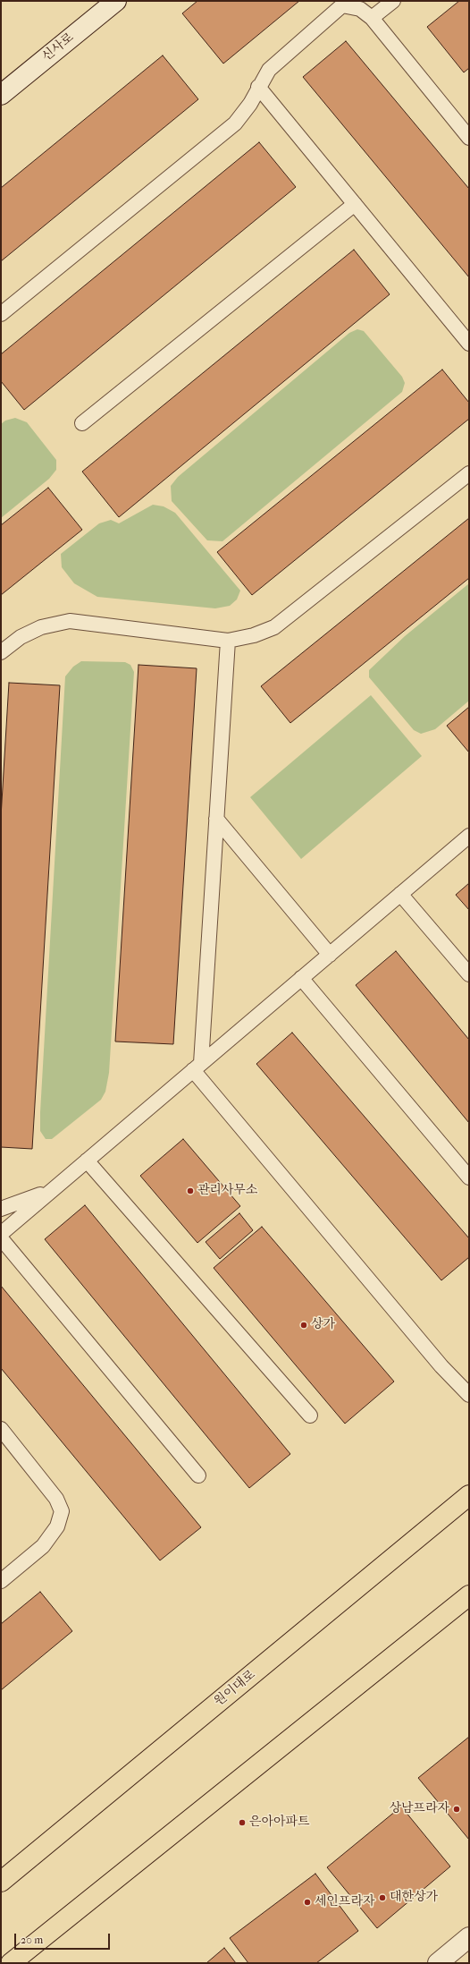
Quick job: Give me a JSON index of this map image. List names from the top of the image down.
{
  "streets": {
    "main road": ["신사로", "원이대로"]
  },
  "places": [
    "관리사무소",
    "상가",
    "상남프라자",
    "은아아파트",
    "대한상가",
    "세인프라자"
  ],
  "scale_bar": "20 m"
}
